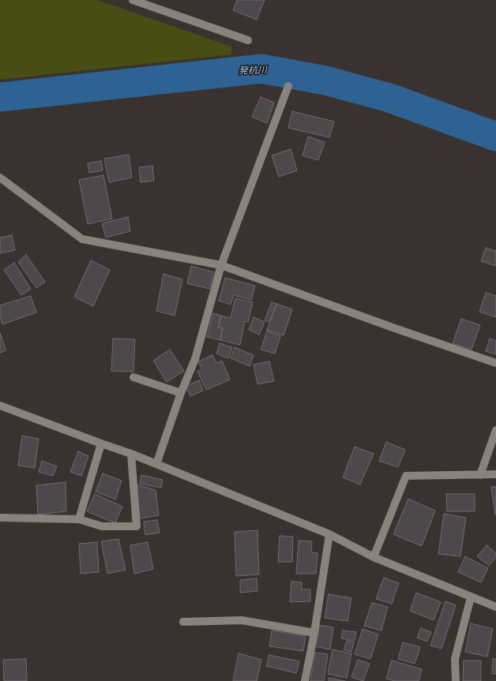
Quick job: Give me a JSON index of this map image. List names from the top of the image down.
{
  "water": ["発杭川"]
}
